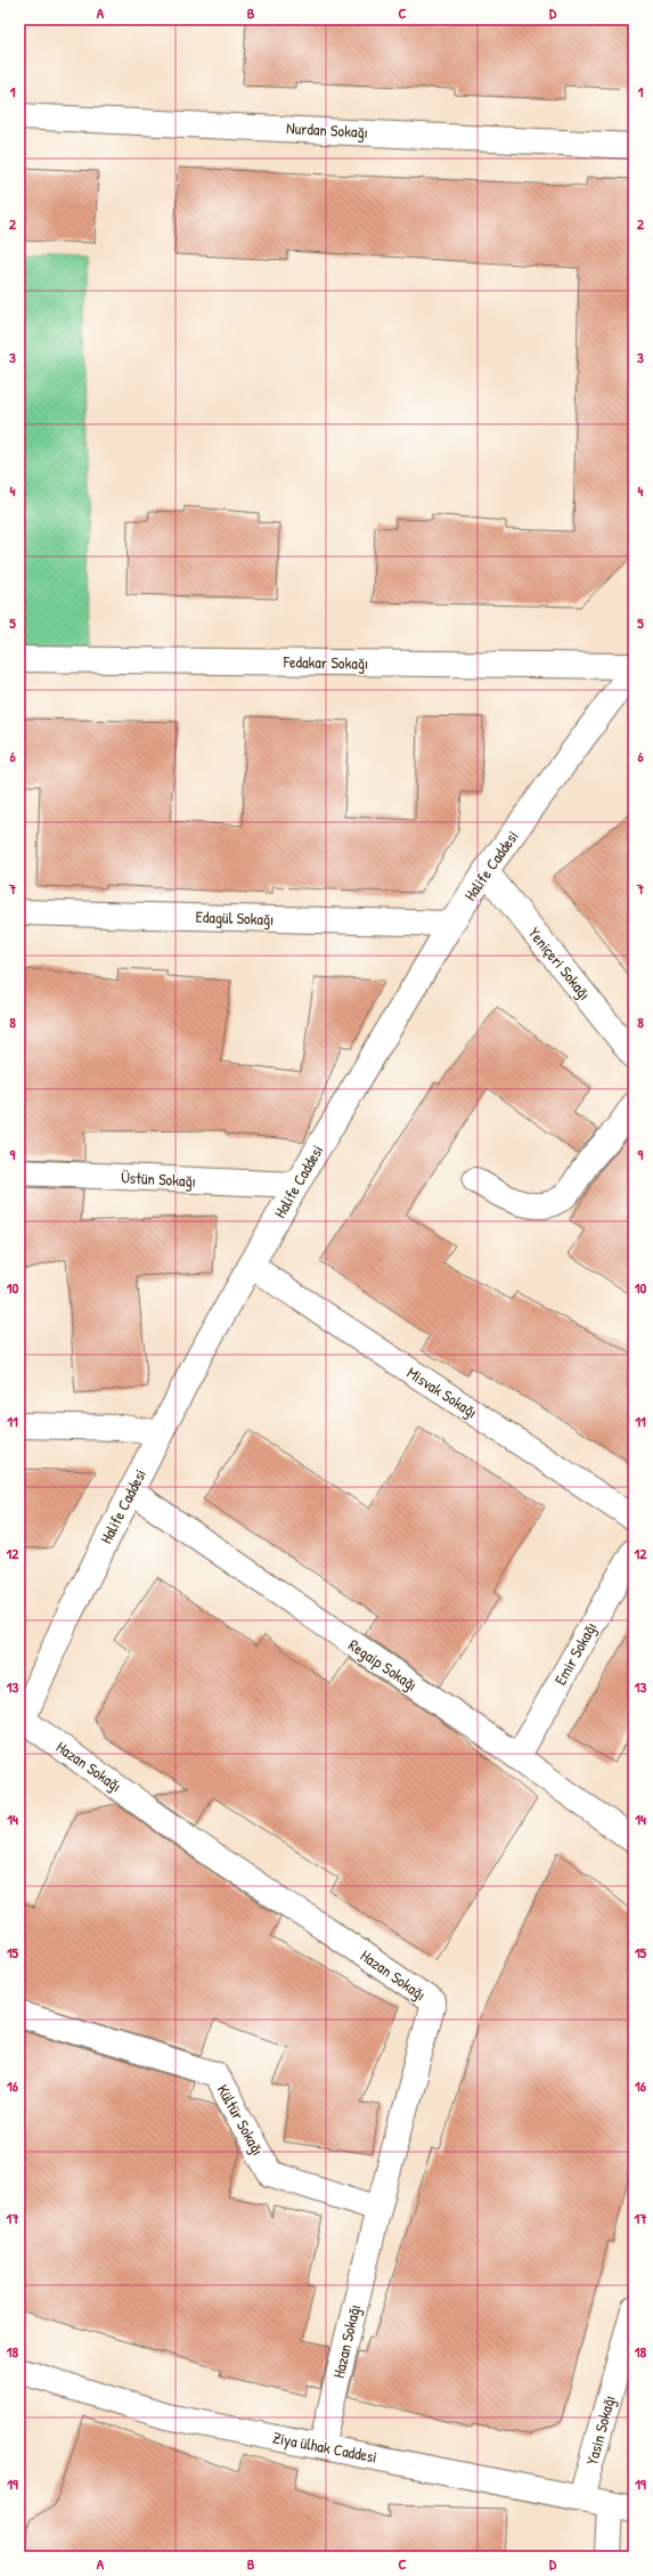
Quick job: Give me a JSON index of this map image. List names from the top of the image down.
{
  "streets": {
    "street": [
      "Nurdan Sokağı",
      "Fedakar Sokağı",
      "Halife Caddesi",
      "Edagül Sokağı",
      "Yeniçeri Sokağı",
      "Üstün Sokağı",
      "Misvak Sokağı",
      "Emir Sokağı",
      "Regaip Sokağı",
      "Hazan Sokağı",
      "Kültür Sokağı",
      "Yasin Sokağı",
      "Ziya ülhak Caddesi"
    ]
  },
  "crossings": [
    ["Fedakar Sokağı", "Halife Caddesi"],
    ["Halife Caddesi", "Edagül Sokağı"],
    ["Halife Caddesi", "Yeniçeri Sokağı"],
    ["Halife Caddesi", "Üstün Sokağı"],
    ["Halife Caddesi", "Misvak Sokağı"],
    ["Halife Caddesi", "Regaip Sokağı"],
    ["Halife Caddesi", "Hazan Sokağı"],
    ["Emir Sokağı", "Regaip Sokağı"],
    ["Hazan Sokağı", "Kültür Sokağı"],
    ["Hazan Sokağı", "Ziya ülhak Caddesi"],
    ["Yasin Sokağı", "Ziya ülhak Caddesi"]
  ],
  "grid": {
    "columns": [
      "A",
      "B",
      "C",
      "D"
    ],
    "rows": [
      "1",
      "2",
      "3",
      "4",
      "5",
      "6",
      "7",
      "8",
      "9",
      "10",
      "11",
      "12",
      "13",
      "14",
      "15",
      "16",
      "17",
      "18",
      "19"
    ]
  }
}
